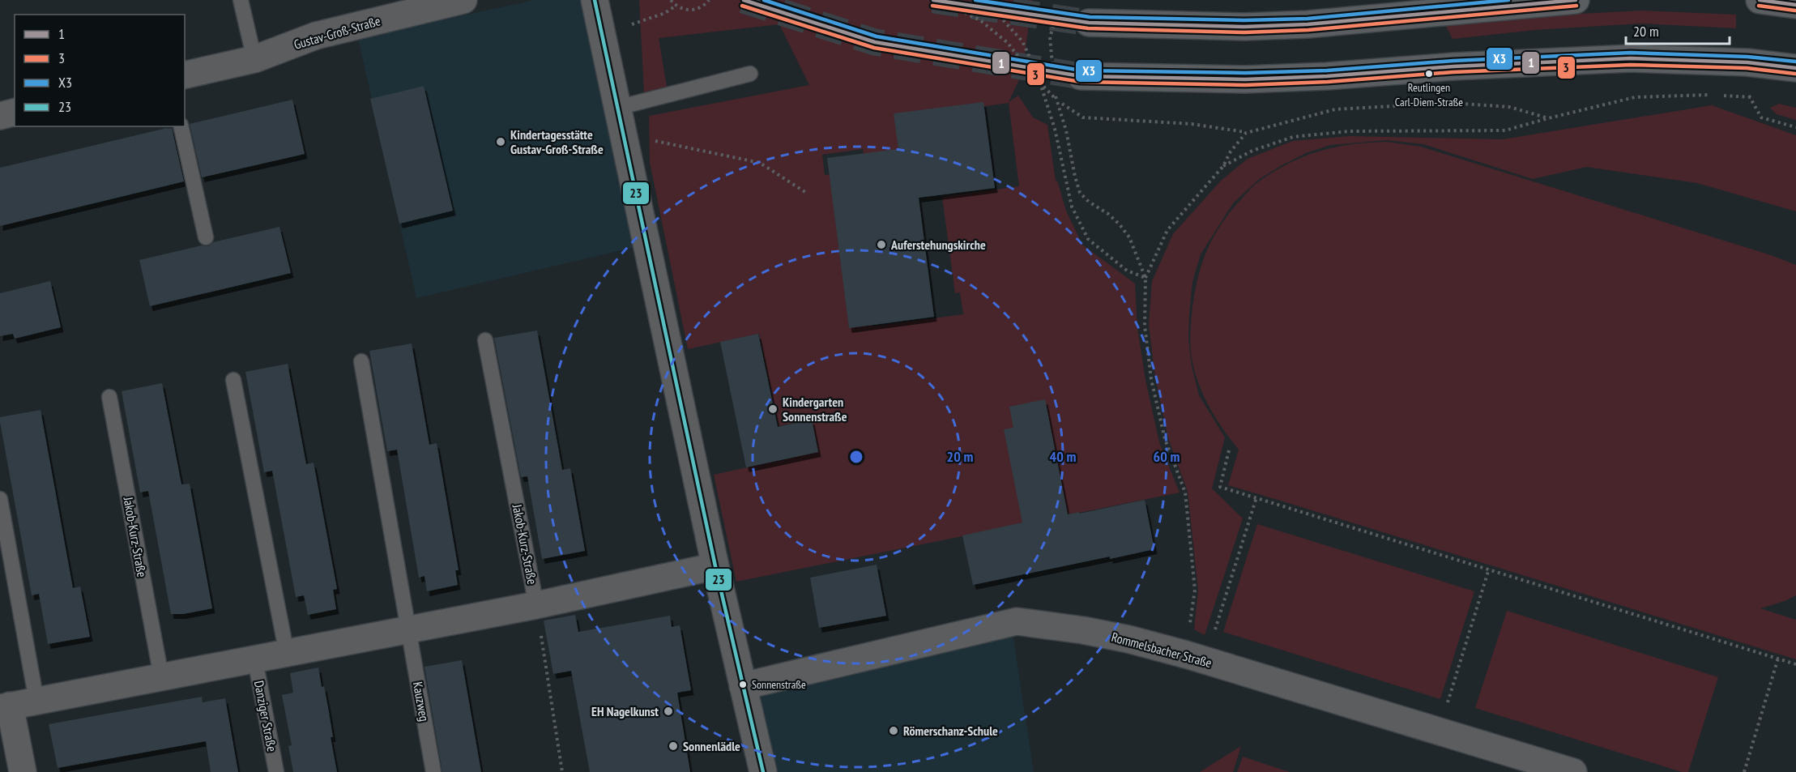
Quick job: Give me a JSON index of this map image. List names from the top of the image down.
{
  "streets": {
    "street": ["Gustav-Groß-Straße", "Rommelsbacher Straße"],
    "lane": ["Jakob-Kurz-Straße", "Kauzweg", "Danziger Straße"]
  },
  "places": [
    "Reutlingen Carl-Diem-Straße",
    "Kindertagesstätte Gustav-Groß-Straße",
    "Auferstehungskirche",
    "Kindergarten Sonnenstraße",
    "Sonnenstraße",
    "EH Nagelkunst",
    "Römerschanz-Schule",
    "Sonnenlädle"
  ],
  "lines": [
    "transit line 1",
    "transit line X3",
    "transit line 23",
    "transit line 3"
  ],
  "legend": [
    "1",
    "3",
    "X3",
    "23"
  ],
  "scale_bar": "20 m",
  "rings": ["20 m", "40 m", "60 m"]
}
